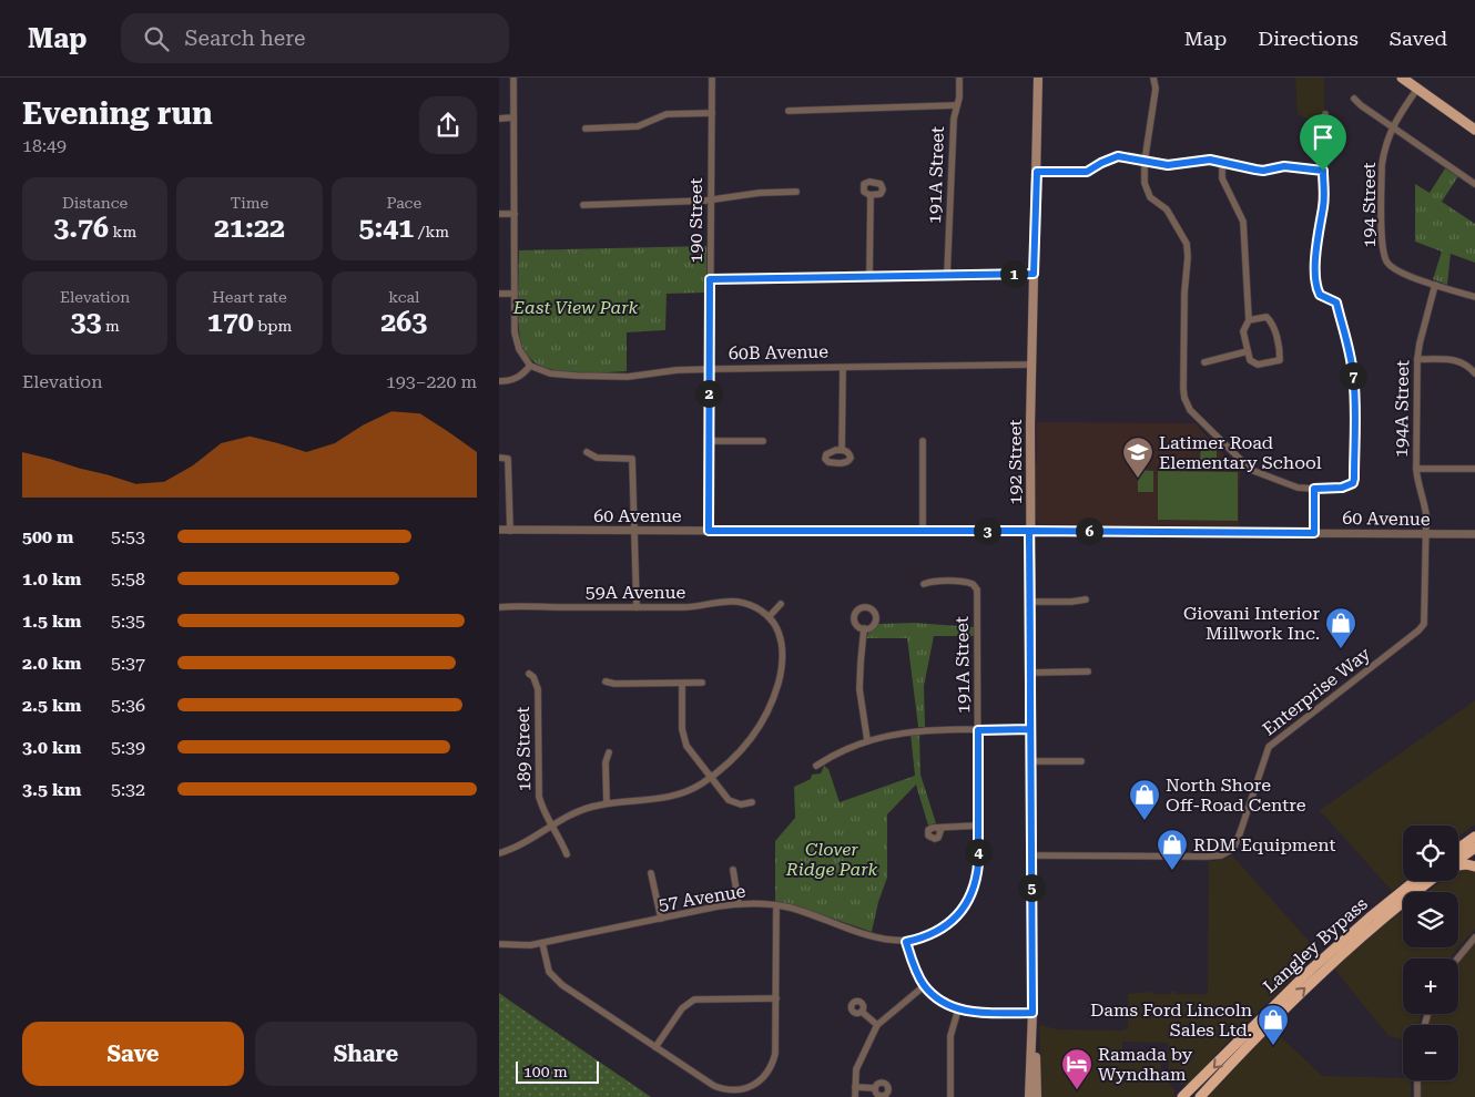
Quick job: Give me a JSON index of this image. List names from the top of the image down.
{
  "streets": {
    "highway": ["Langley Bypass"],
    "main road": ["192 Street"],
    "street": [
      "191A Street",
      "194 Street",
      "190 Street",
      "60B Avenue",
      "194A Street",
      "60 Avenue",
      "59A Avenue",
      "Enterprise Way",
      "189 Street",
      "57 Avenue"
    ]
  },
  "crossings": [
    ["191A Street", "57 Avenue"],
    ["194 Street", "194A Street"],
    ["190 Street", "60B Avenue"],
    ["190 Street", "60 Avenue"],
    ["60B Avenue", "192 Street"],
    ["194A Street", "60 Avenue"],
    ["194A Street", "Enterprise Way"],
    ["192 Street", "60 Avenue"],
    ["192 Street", "Enterprise Way"],
    ["60 Avenue", "Enterprise Way"]
  ],
  "parks": ["East View Park", "Clover Ridge Park"],
  "places": {
    "school or university": ["Latimer Road Elementary School"],
    "shop": [
      "Giovani Interior Millwork Inc.",
      "North Shore Off-Road Centre",
      "RDM Equipment",
      "Dams Ford Lincoln Sales Ltd."
    ],
    "hotel": ["Ramada by Wyndham"]
  },
  "scale_bar": "100 m",
  "page": {
    "header": "Map",
    "search": "Search here",
    "nav": ["Map", "Directions", "Saved"],
    "heading": ["Evening run", "18:49"],
    "stats": [
      ["Distance", "3.76 km"],
      ["Time", "21:22"],
      ["Pace", "5:41 /km"],
      ["Elevation", "33 m"],
      ["Heart rate", "170 bpm"],
      ["kcal", "263"]
    ],
    "pins": [
      "1",
      "7",
      "2",
      "3",
      "6",
      "4",
      "5"
    ],
    "chart": ["Elevation", "193–220 m"],
    "list": [
      {
        "name": "500 m",
        "note": "5:53"
      },
      {
        "name": "1.0 km",
        "note": "5:58"
      },
      {
        "name": "1.5 km",
        "note": "5:35"
      },
      {
        "name": "2.0 km",
        "note": "5:37"
      },
      {
        "name": "2.5 km",
        "note": "5:36"
      },
      {
        "name": "3.0 km",
        "note": "5:39"
      },
      {
        "name": "3.5 km",
        "note": "5:32"
      }
    ],
    "map_buttons": ["+", "−"],
    "buttons": ["Save", "Share"],
    "scale": "100 m"
  }
}
